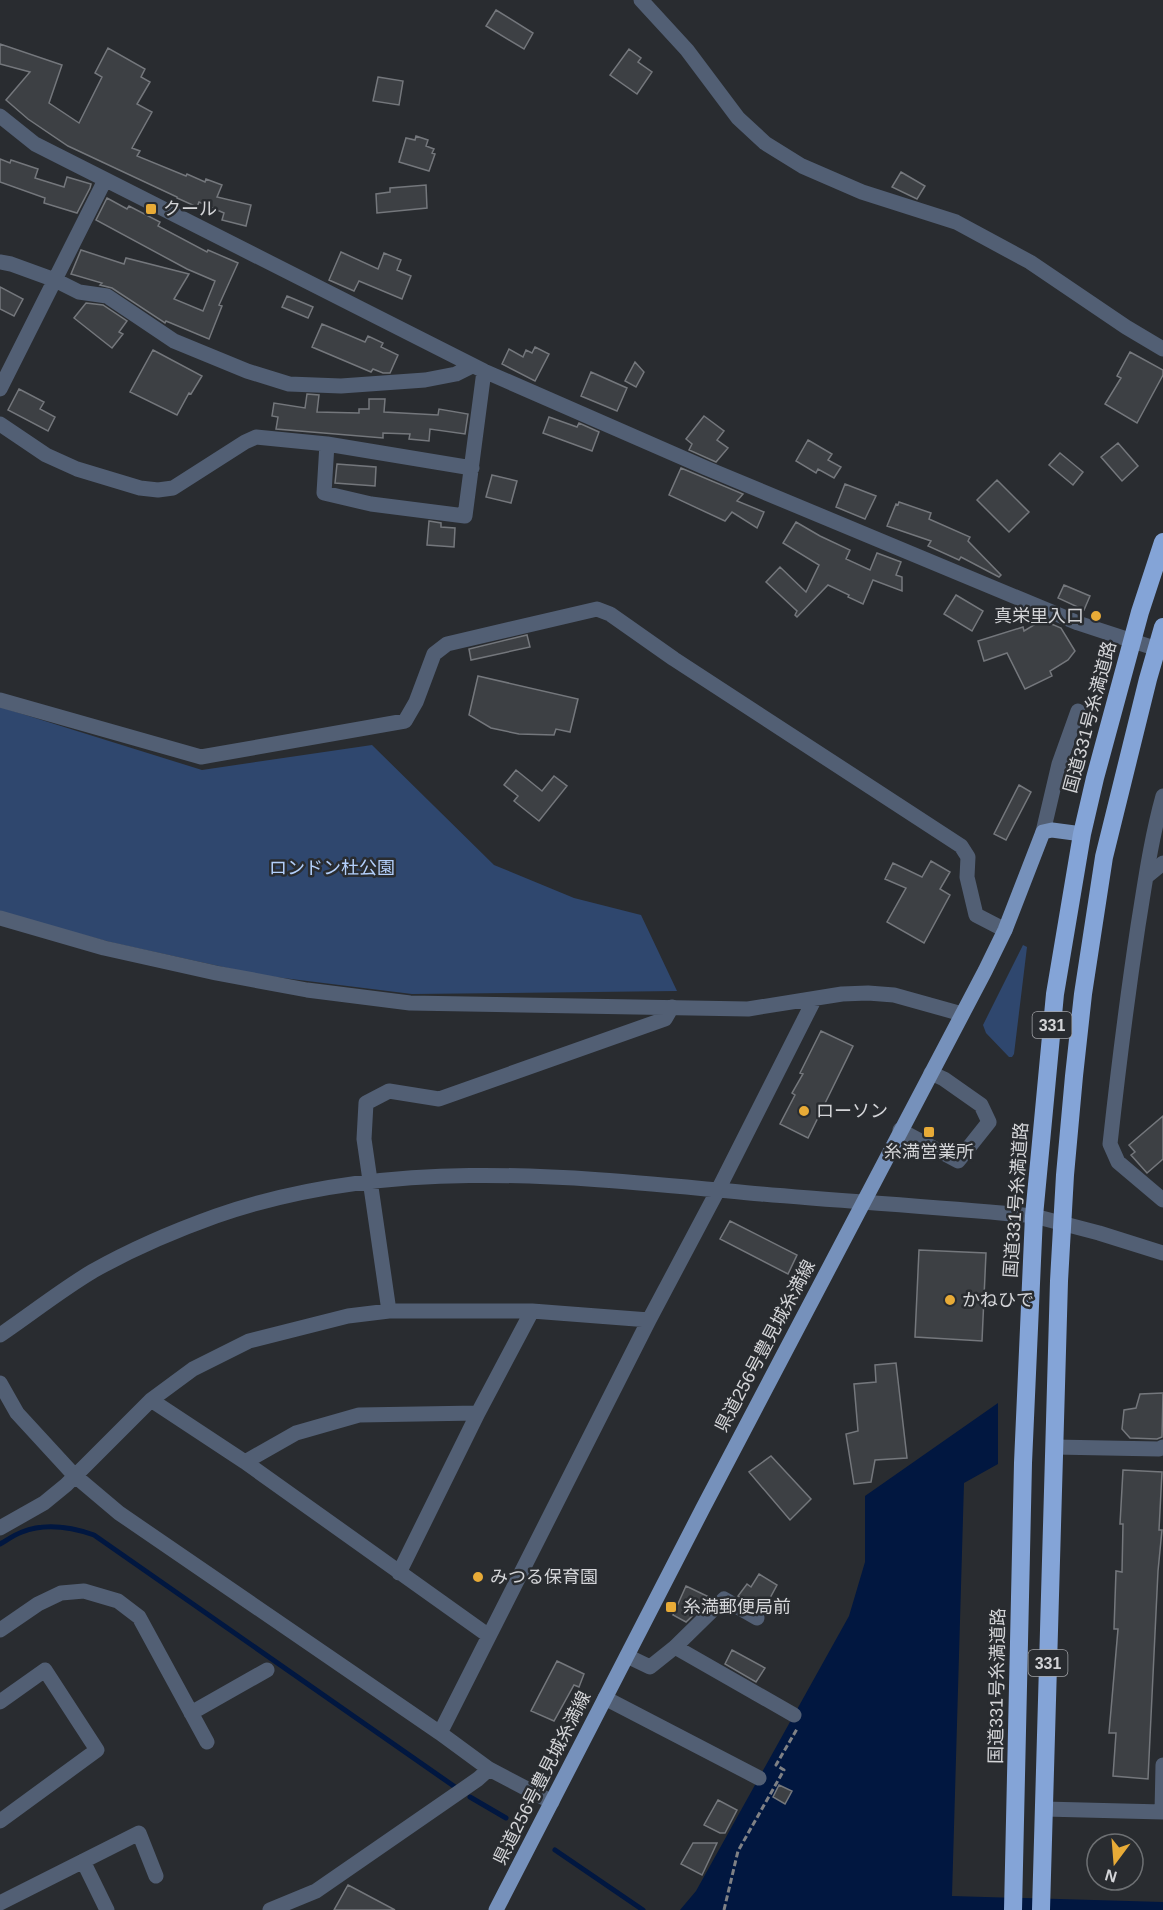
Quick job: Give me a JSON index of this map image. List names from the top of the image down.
{
  "streets": {
    "highway": ["国道331号糸満道路", "331"],
    "main road": ["県道256号豊見城糸満線"]
  },
  "parks": ["ロンドン杜公園"],
  "places": {
    "transit": ["クール", "糸満営業所", "糸満郵便局前"],
    "other": [
      "真栄里入口",
      "ローソン",
      "かねひで",
      "みつる保育園"
    ]
  },
  "north": "bottom"
}
